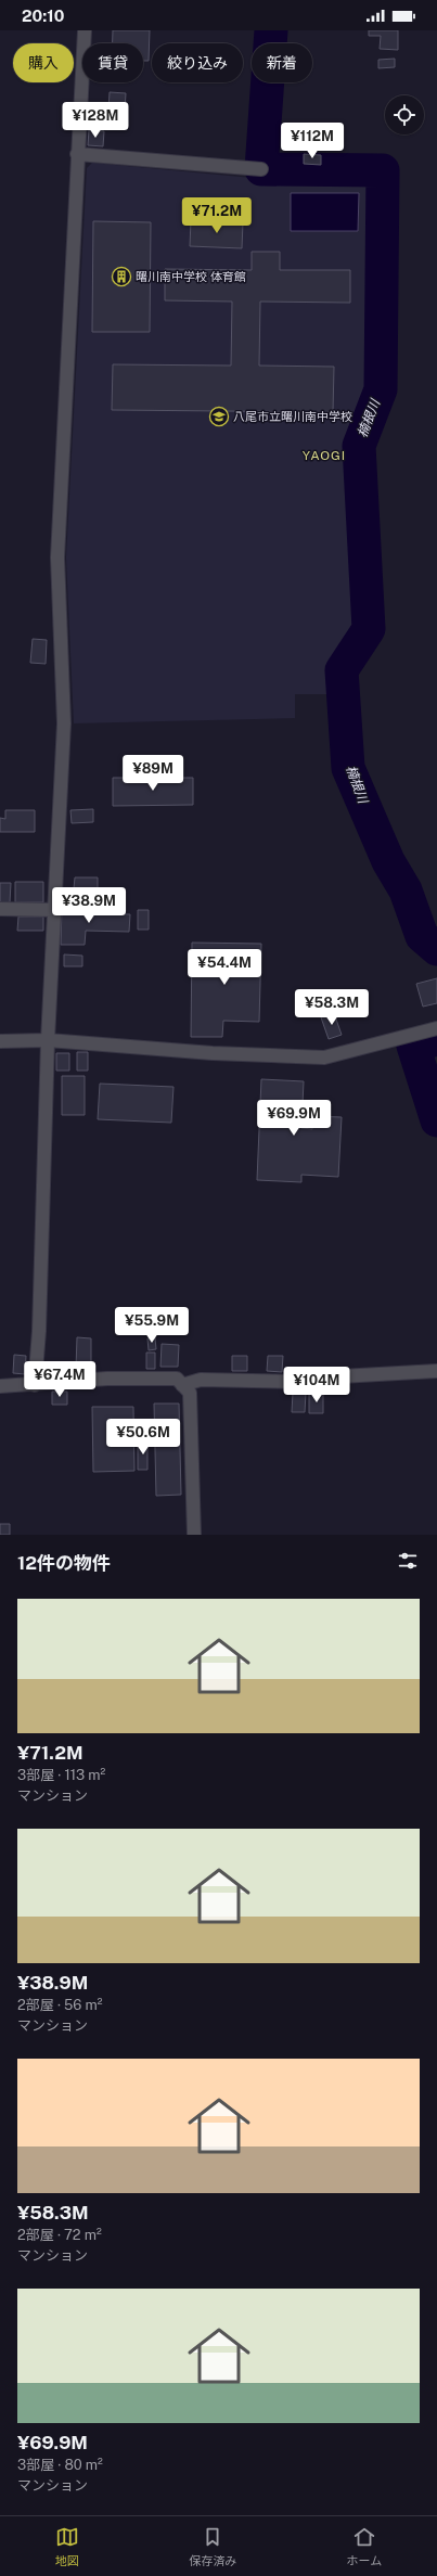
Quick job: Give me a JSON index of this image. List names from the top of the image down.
{
  "districts": ["YAOGI"],
  "water": ["楠根川"],
  "places": {
    "building": ["曙川南中学校 体育館"],
    "school or university": ["八尾市立曙川南中学校"]
  },
  "page": {
    "status": "20:10",
    "chip": [
      "購入",
      "賃貸",
      "絞り込み",
      "新着"
    ],
    "price": [
      "¥128M",
      "¥112M",
      "¥71.2M",
      "¥89M",
      "¥38.9M",
      "¥54.4M",
      "¥58.3M",
      "¥69.9M",
      "¥55.9M",
      "¥67.4M",
      "¥104M",
      "¥50.6M"
    ],
    "heading": "12件の物件",
    "list": [
      {
        "name": "¥71.2M",
        "note": "3部屋 · 113 m² · マンション"
      },
      {
        "name": "¥38.9M",
        "note": "2部屋 · 56 m² · マンション"
      },
      {
        "name": "¥58.3M",
        "note": "2部屋 · 72 m² · マンション"
      },
      {
        "name": "¥69.9M",
        "note": "3部屋 · 80 m² · マンション"
      }
    ],
    "tabs": ["地図", "保存済み", "ホーム"]
  }
}
